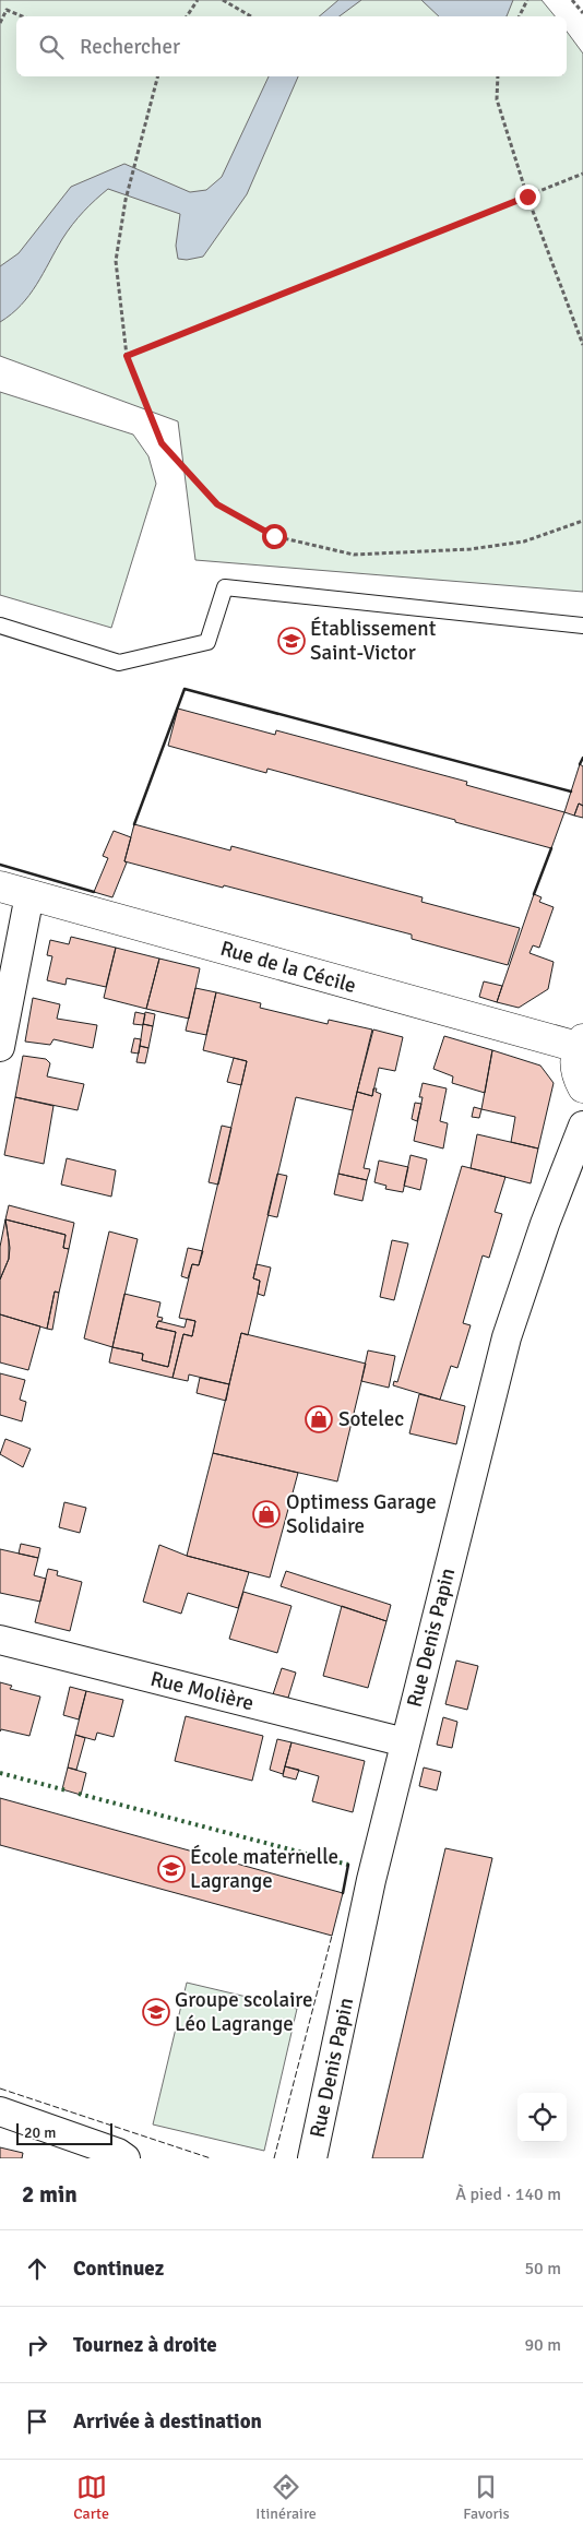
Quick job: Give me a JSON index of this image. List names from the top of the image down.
{
  "streets": {
    "street": ["Rue de la Cécile", "Rue Denis Papin", "Rue Molière"]
  },
  "crossings": [
    ["Rue Denis Papin", "Rue Molière"]
  ],
  "places": {
    "school or university": ["Établissement Saint-Victor", "École maternelle Lagrange", "Groupe scolaire Léo Lagrange"],
    "shop": ["Sotelec", "Optimess Garage Solidaire"]
  },
  "scale_bar": "20 m",
  "page": {
    "search": "Rechercher",
    "scale": "20 m",
    "heading": ["2 min", "À pied · 140 m"],
    "list": [
      ["Continuez", "50 m"],
      ["Tournez à droite", "90 m"],
      "Arrivée à destination"
    ],
    "nav": ["Carte", "Itinéraire", "Favoris"]
  }
}
